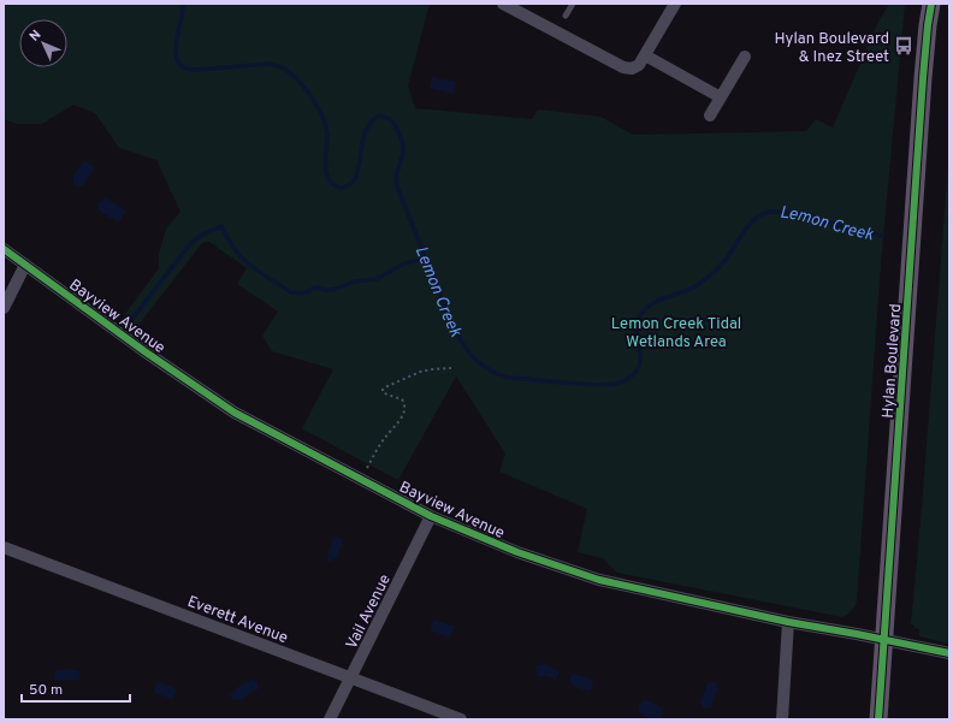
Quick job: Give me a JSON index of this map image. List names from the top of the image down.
{
  "streets": {
    "main road": ["Hylan Boulevard"],
    "street": ["Bayview Avenue", "Vail Avenue", "Everett Avenue"]
  },
  "crossings": [
    ["Bayview Avenue", "Hylan Boulevard"],
    ["Bayview Avenue", "Vail Avenue"],
    ["Vail Avenue", "Everett Avenue"]
  ],
  "water": ["Lemon Creek"],
  "parks": ["Lemon Creek Tidal Wetlands Area"],
  "places": {
    "bus stop": ["Hylan Boulevard & Inez Street"]
  },
  "scale_bar": "50 m",
  "north": "top left"
}
